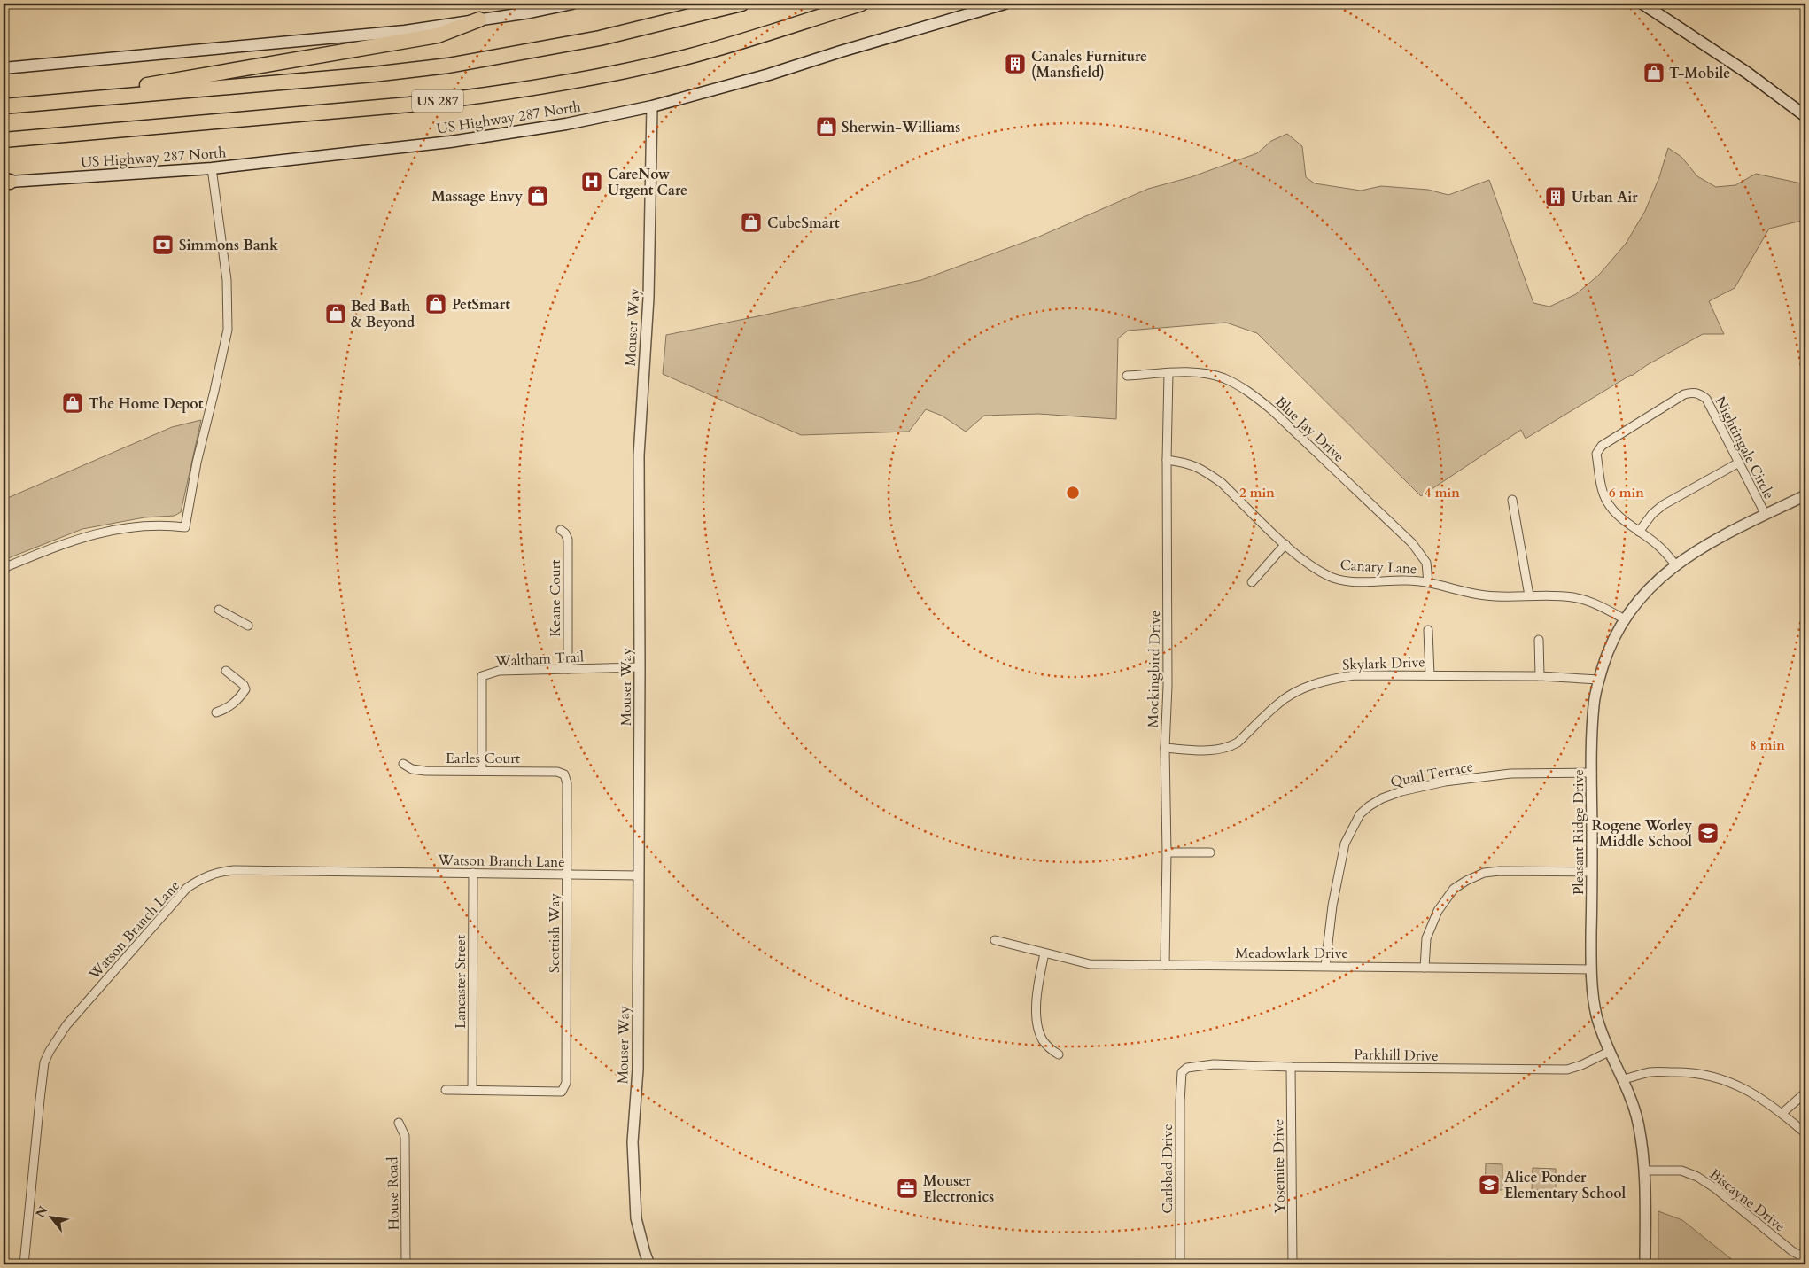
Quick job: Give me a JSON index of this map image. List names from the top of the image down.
{
  "streets": {
    "highway": ["US 287"],
    "main road": ["US Highway 287 North"],
    "street": [
      "Mouser Way",
      "Blue Jay Drive",
      "Nightingale Circle",
      "Canary Lane",
      "Keane Court",
      "Waltham Trail",
      "Skylark Drive",
      "Mockingbird Drive",
      "Earles Court",
      "Quail Terrace",
      "Pleasant Ridge Drive",
      "Watson Branch Lane",
      "Scottish Way",
      "Meadowlark Drive",
      "Lancaster Street",
      "Parkhill Drive",
      "Yosemite Drive",
      "Carlsbad Drive",
      "House Road",
      "Biscayne Drive"
    ]
  },
  "crossings": [
    ["US Highway 287 North", "Mouser Way"],
    ["Mouser Way", "Waltham Trail"],
    ["Mouser Way", "Watson Branch Lane"],
    ["Blue Jay Drive", "Canary Lane"],
    ["Blue Jay Drive", "Mockingbird Drive"],
    ["Nightingale Circle", "Pleasant Ridge Drive"],
    ["Canary Lane", "Mockingbird Drive"],
    ["Canary Lane", "Pleasant Ridge Drive"],
    ["Keane Court", "Waltham Trail"],
    ["Waltham Trail", "Earles Court"],
    ["Skylark Drive", "Mockingbird Drive"],
    ["Skylark Drive", "Pleasant Ridge Drive"],
    ["Mockingbird Drive", "Meadowlark Drive"],
    ["Earles Court", "Scottish Way"],
    ["Quail Terrace", "Pleasant Ridge Drive"],
    ["Quail Terrace", "Meadowlark Drive"],
    ["Pleasant Ridge Drive", "Meadowlark Drive"],
    ["Pleasant Ridge Drive", "Parkhill Drive"],
    ["Pleasant Ridge Drive", "Biscayne Drive"],
    ["Watson Branch Lane", "Scottish Way"],
    ["Watson Branch Lane", "Lancaster Street"],
    ["Scottish Way", "Lancaster Street"],
    ["Parkhill Drive", "Yosemite Drive"],
    ["Parkhill Drive", "Carlsbad Drive"]
  ],
  "places": {
    "building": ["Canales Furniture (Mansfield)", "Urban Air"],
    "shop": [
      "T-Mobile",
      "Sherwin-Williams",
      "Massage Envy",
      "CubeSmart",
      "PetSmart",
      "Bed Bath & Beyond",
      "The Home Depot"
    ],
    "hospital": ["CareNow Urgent Care"],
    "bank": ["Simmons Bank"],
    "school or university": ["Rogene Worley Middle School", "Alice Ponder Elementary School"],
    "office": ["Mouser Electronics"]
  },
  "north": "top left",
  "rings": [
    "2 min",
    "4 min",
    "6 min",
    "8 min"
  ]
}
